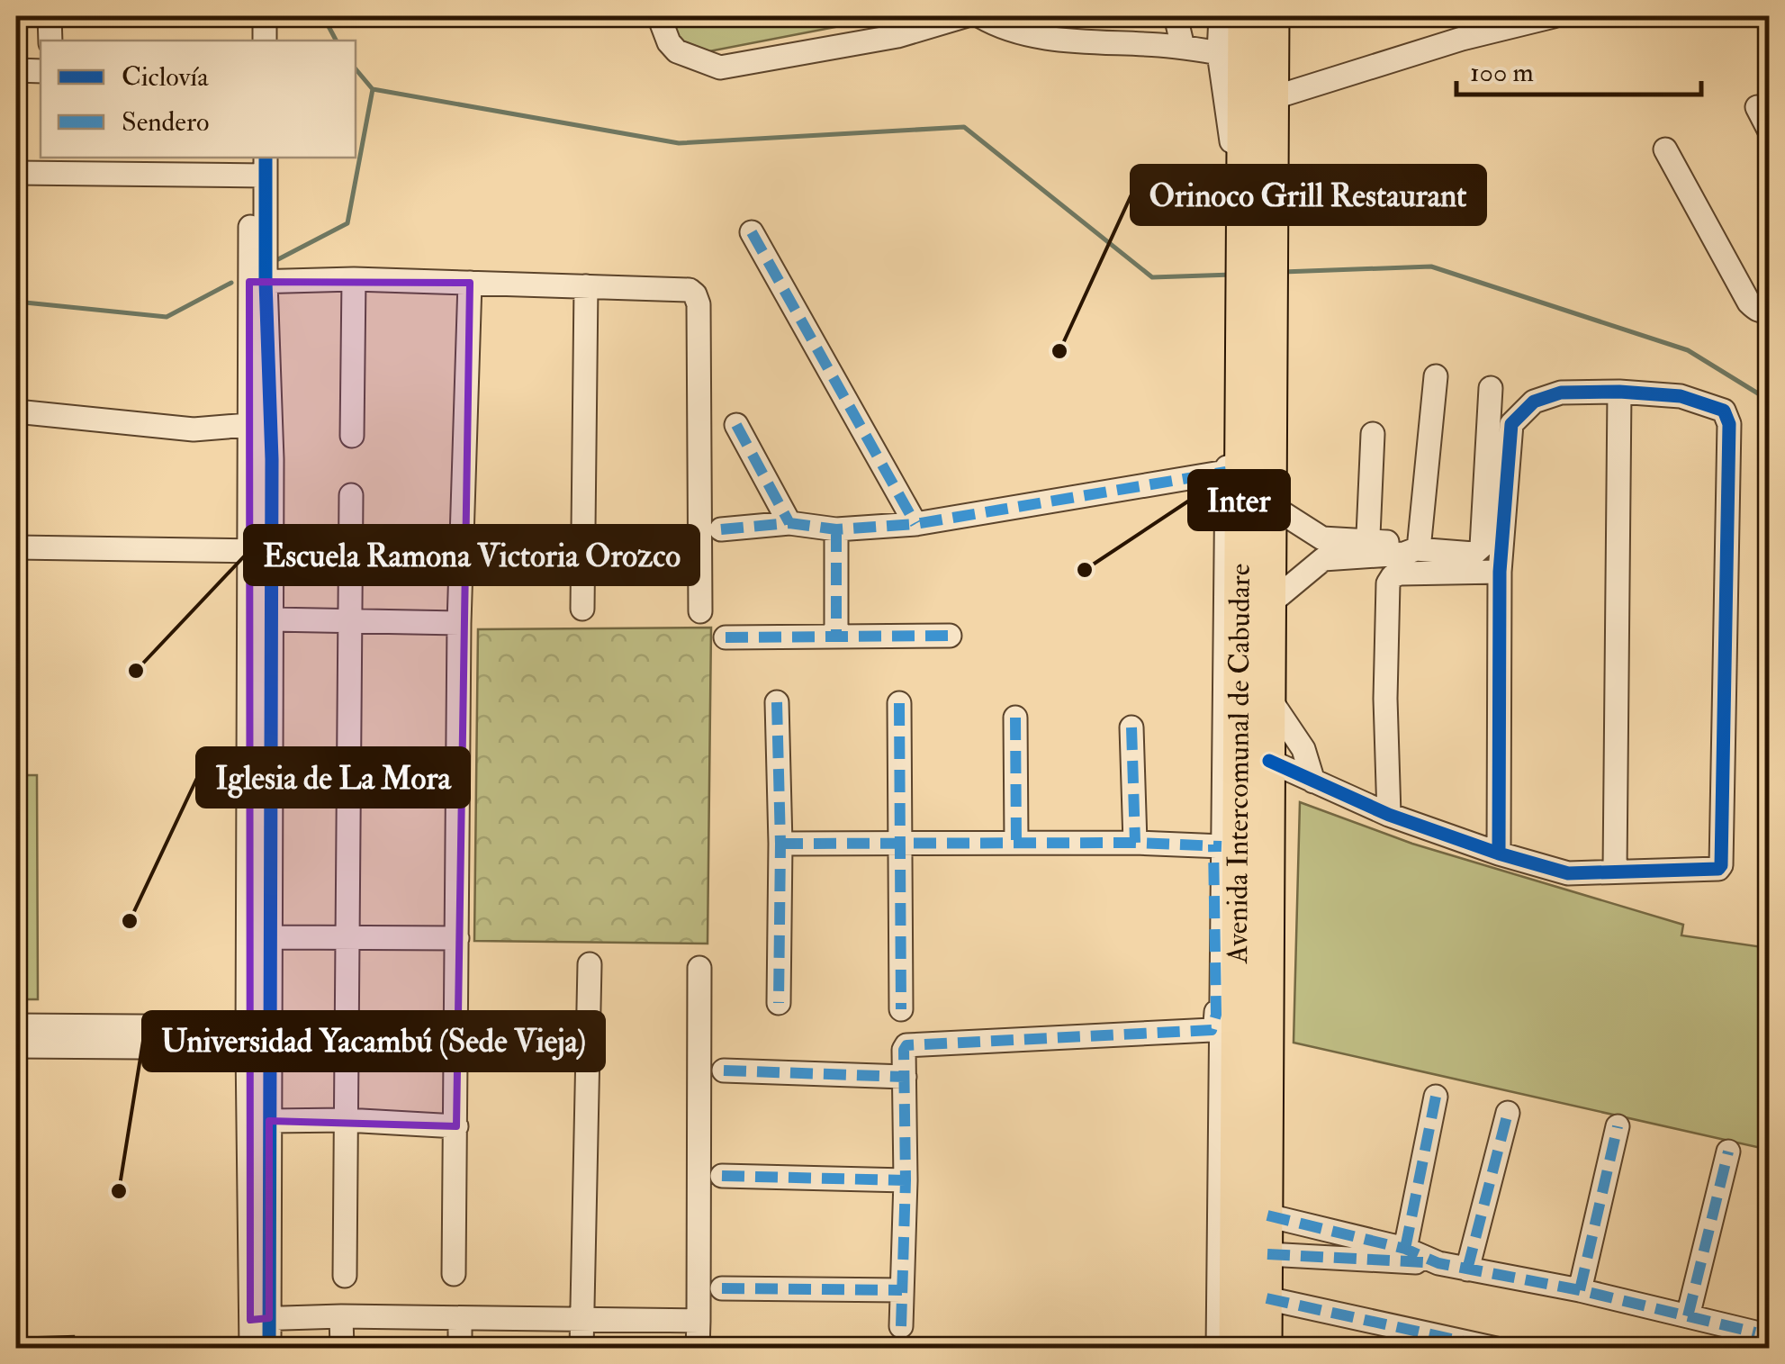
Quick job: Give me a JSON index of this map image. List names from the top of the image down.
{
  "streets": {
    "highway": ["Avenida Intercomunal de Cabudare"]
  },
  "places": [
    "Orinoco Grill Restaurant",
    "Inter",
    "Escuela Ramona Victoria Orozco",
    "Iglesia de La Mora",
    "Universidad Yacambú (Sede Vieja)"
  ],
  "legend": ["Ciclovía", "Sendero"],
  "scale_bar": "100 m"
}
